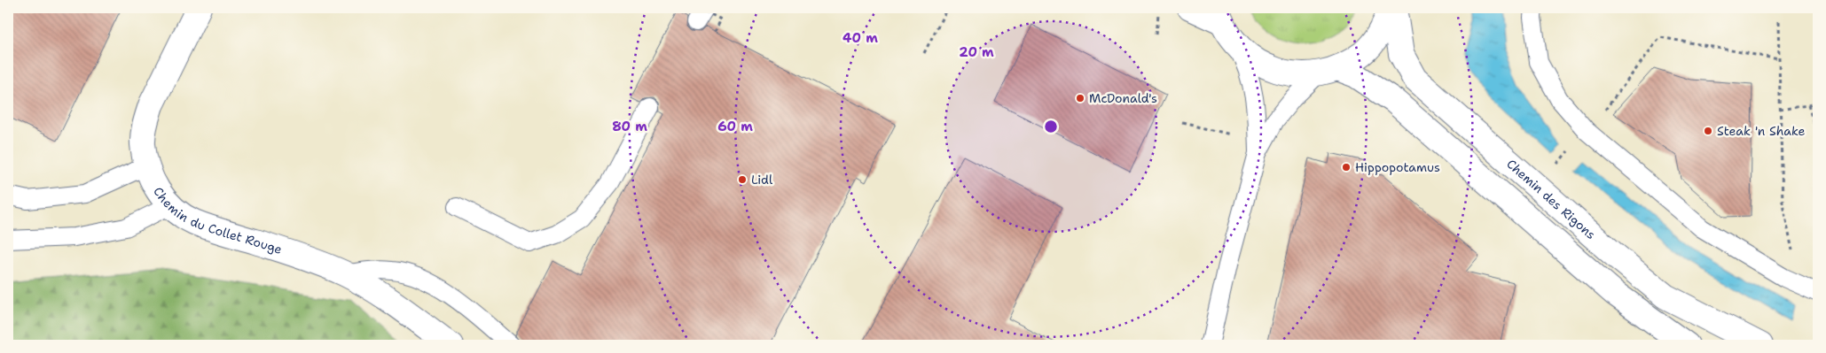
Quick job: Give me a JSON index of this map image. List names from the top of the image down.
{
  "streets": {
    "street": ["Chemin des Rigons", "Chemin du Collet Rouge"]
  },
  "places": [
    "McDonald's",
    "Steak 'n Shake",
    "Hippopotamus",
    "Lidl"
  ],
  "rings": [
    "40 m",
    "20 m",
    "60 m",
    "80 m"
  ]
}
